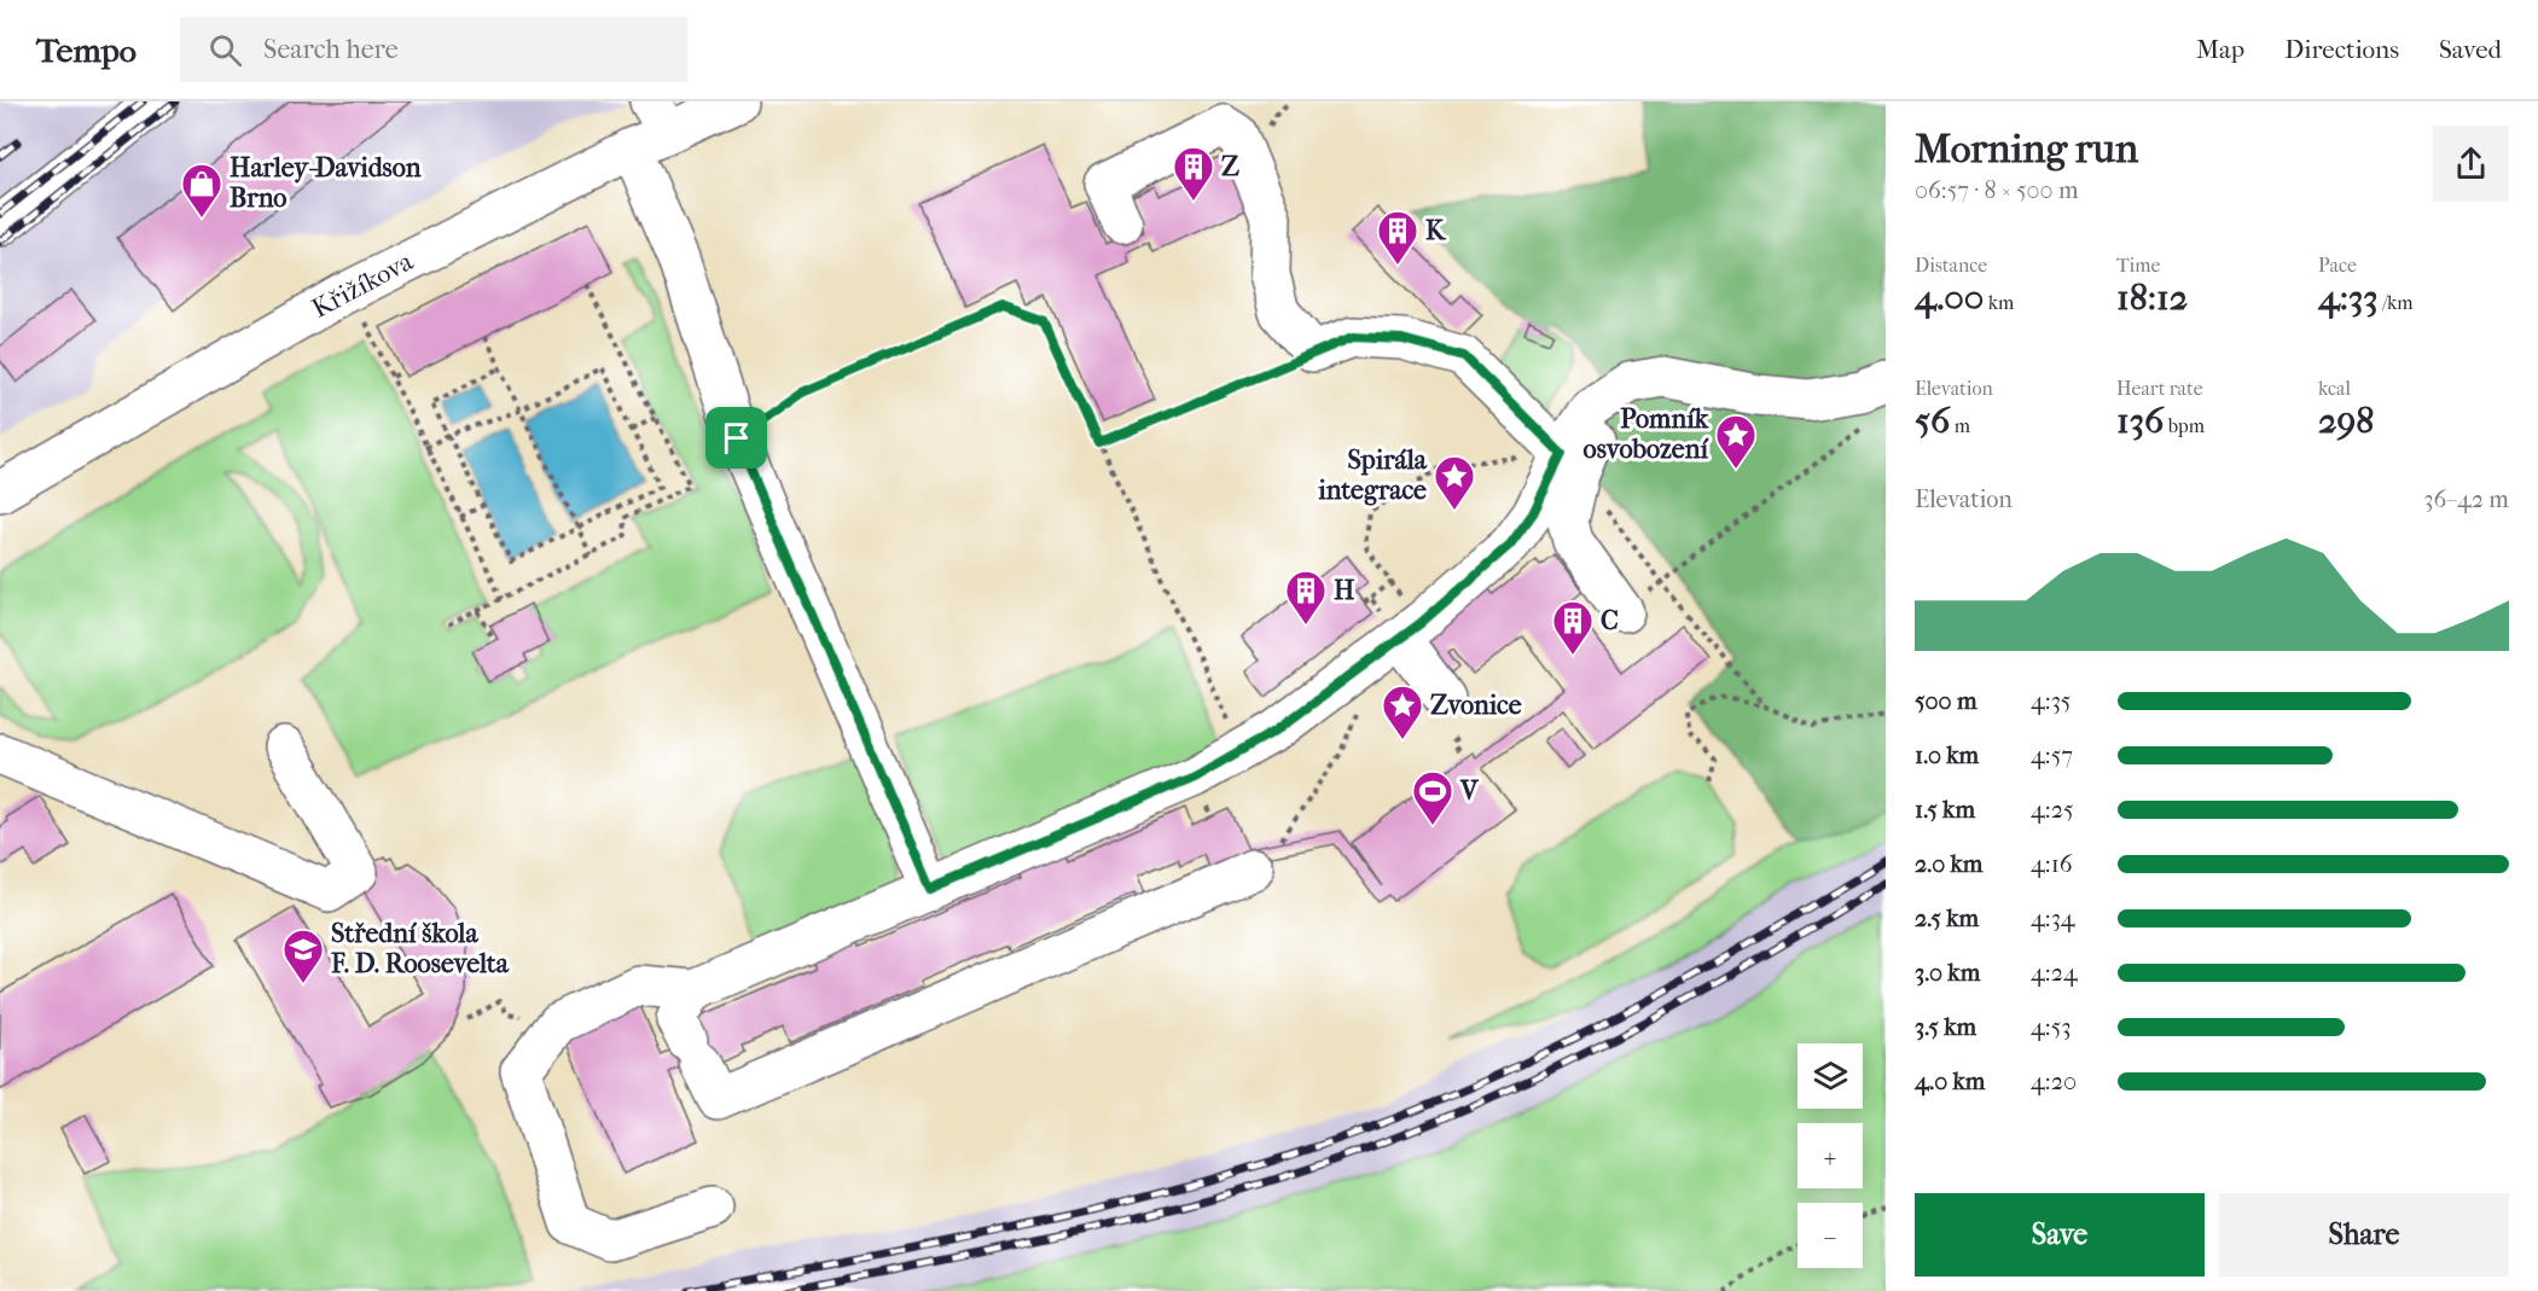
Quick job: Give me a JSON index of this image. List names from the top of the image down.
{
  "streets": {
    "street": ["Křižíkova"]
  },
  "places": {
    "building": [
      "Z",
      "K",
      "H",
      "C"
    ],
    "shop": ["Harley-Davidson Brno"],
    "place": ["Pomník osvobození", "Spirála integrace", "Zvonice"],
    "sports": ["V"],
    "school or university": ["Střední škola F. D. Roosevelta"]
  },
  "page": {
    "header": "Tempo",
    "search": "Search here",
    "nav": ["Map", "Directions", "Saved"],
    "heading": ["Morning run", "06:57 · 8 × 500 m"],
    "stats": [
      ["Distance", "4.00 km"],
      ["Time", "18:12"],
      ["Pace", "4:33 /km"],
      ["Elevation", "56 m"],
      ["Heart rate", "136 bpm"],
      ["kcal", "298"]
    ],
    "chart": ["Elevation", "36–42 m"],
    "list": [
      {
        "name": "500 m",
        "note": "4:35"
      },
      {
        "name": "1.0 km",
        "note": "4:57"
      },
      {
        "name": "1.5 km",
        "note": "4:25"
      },
      {
        "name": "2.0 km",
        "note": "4:16"
      },
      {
        "name": "2.5 km",
        "note": "4:34"
      },
      {
        "name": "3.0 km",
        "note": "4:24"
      },
      {
        "name": "3.5 km",
        "note": "4:53"
      },
      {
        "name": "4.0 km",
        "note": "4:20"
      }
    ],
    "map_buttons": ["+", "−"],
    "buttons": ["Save", "Share"]
  }
}
